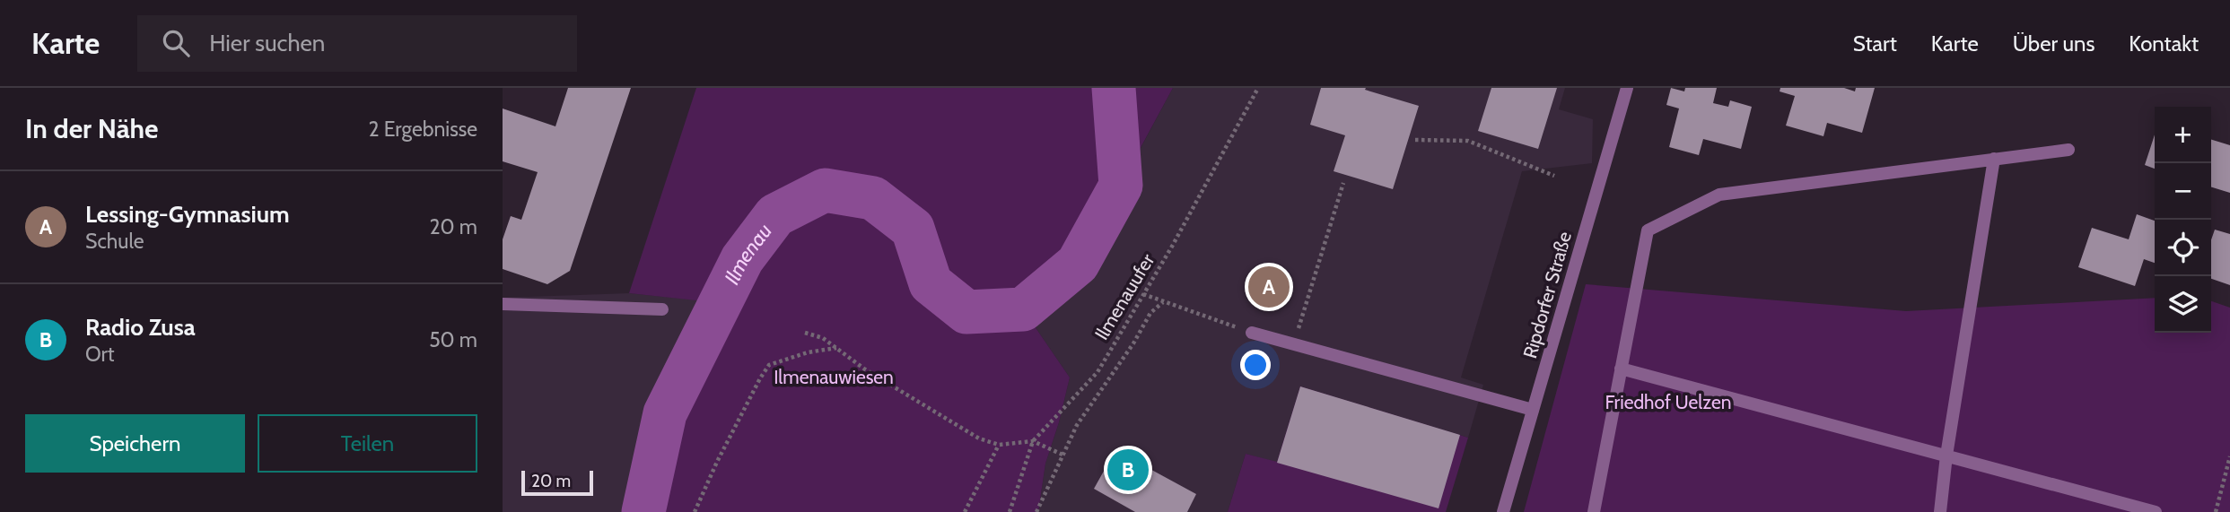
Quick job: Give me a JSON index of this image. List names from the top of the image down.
{
  "streets": {
    "street": ["Ripdorfer Straße"],
    "path": ["Ilmenauufer"]
  },
  "water": ["Ilmenau"],
  "parks": ["Ilmenauwiesen", "Friedhof Uelzen"],
  "scale_bar": "20 m",
  "page": {
    "header": "Karte",
    "search": "Hier suchen",
    "nav": [
      "Start",
      "Karte",
      "Über uns",
      "Kontakt"
    ],
    "heading": ["In der Nähe", "2 Ergebnisse"],
    "map_buttons": ["+", "−"],
    "list": [
      {
        "mark": "A",
        "name": "Lessing-Gymnasium",
        "note": "Schule",
        "value": "20 m"
      },
      {
        "mark": "B",
        "name": "Radio Zusa",
        "note": "Ort",
        "value": "50 m"
      }
    ],
    "pins": ["A", "B"],
    "buttons": ["Speichern", "Teilen"],
    "scale": "20 m"
  }
}
